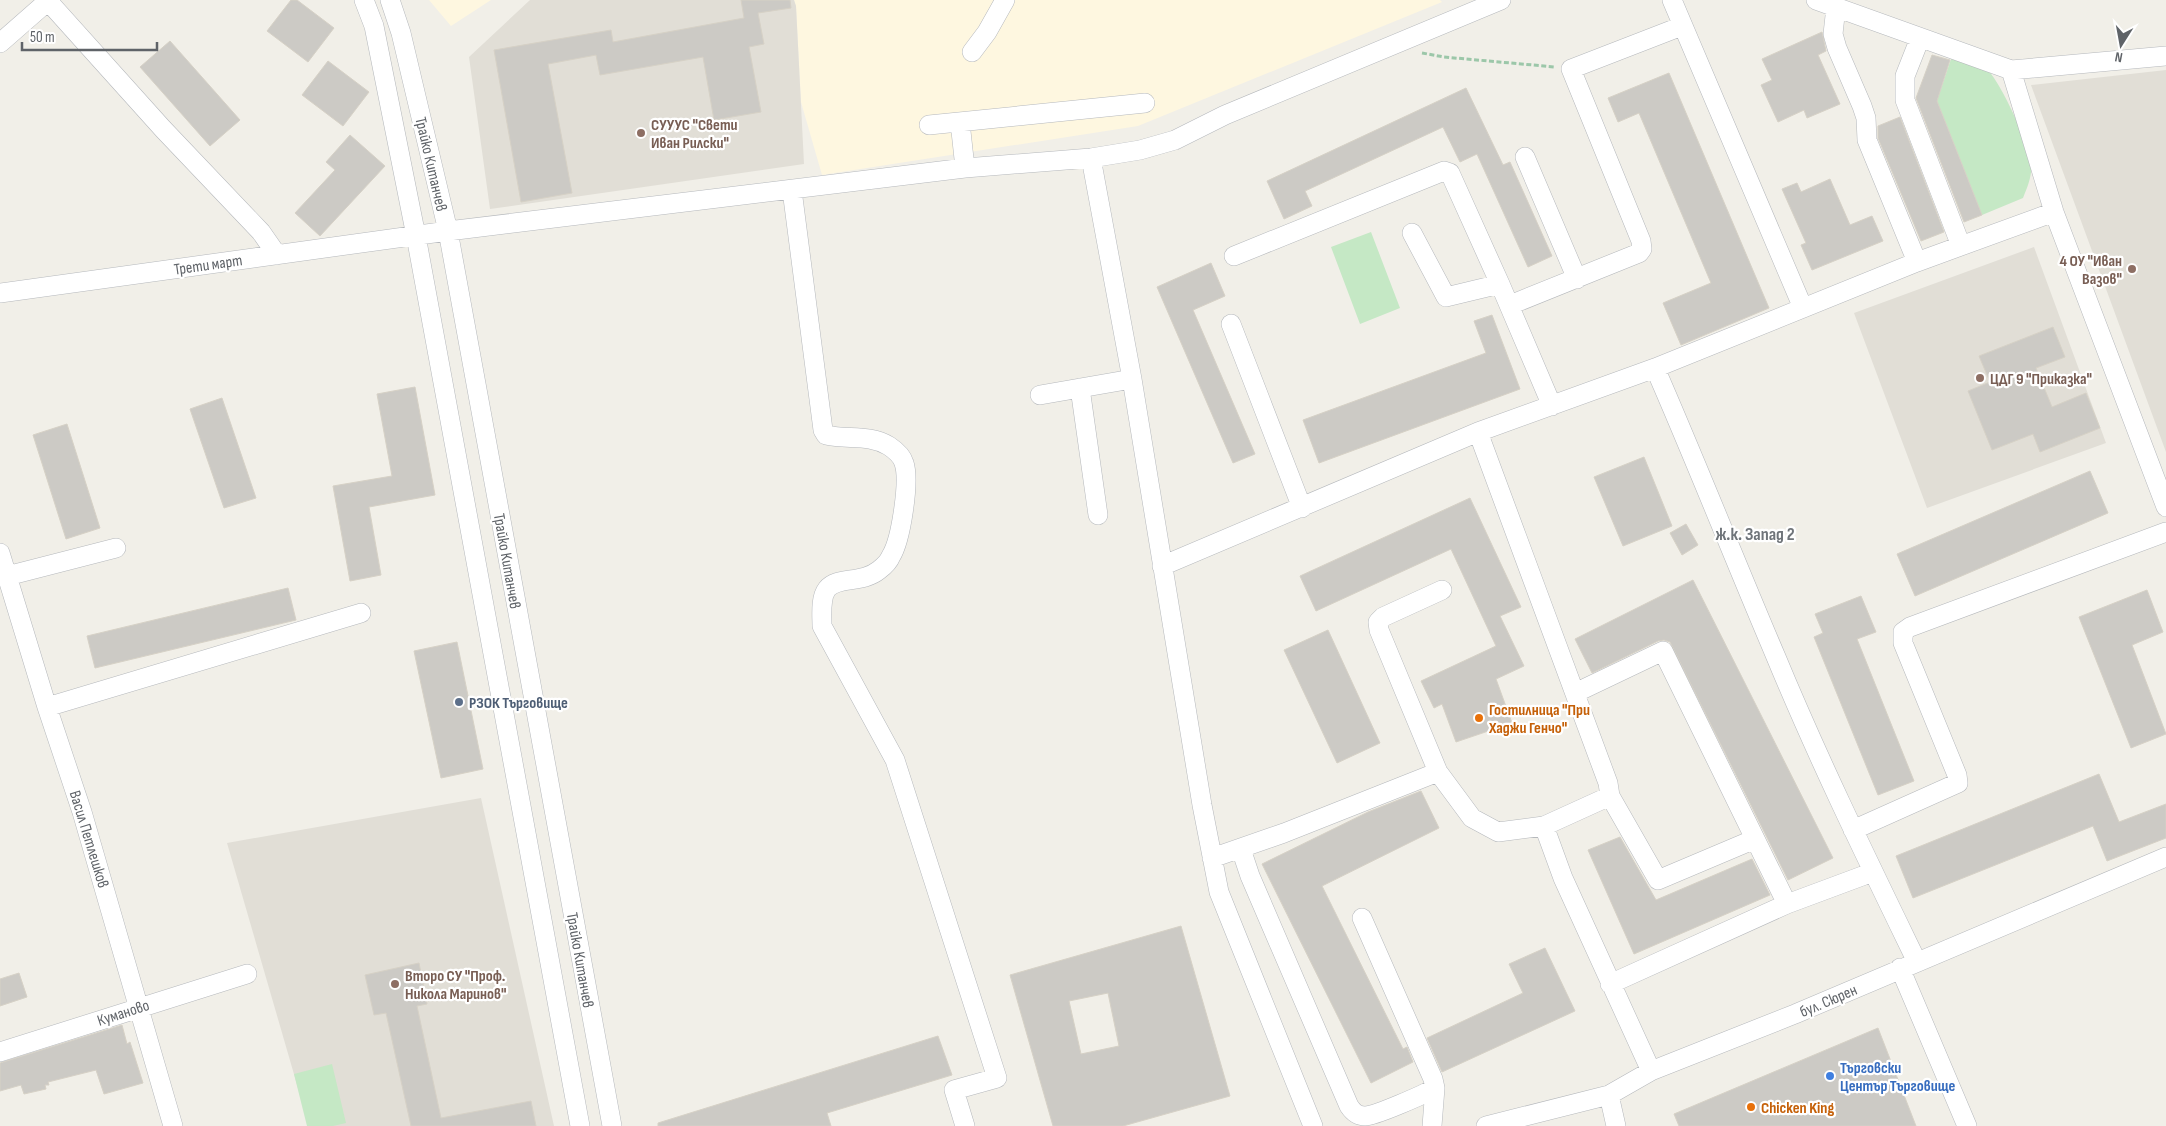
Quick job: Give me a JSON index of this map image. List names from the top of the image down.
{
  "streets": {
    "street": [
      "Трайко Китанчев",
      "Трети март",
      "Васил Петлешков",
      "бул. Сюрен",
      "Куманово"
    ]
  },
  "crossings": [
    ["Трайко Китанчев", "Трети март"],
    ["Васил Петлешков", "Куманово"]
  ],
  "districts": ["ж.к. Запад 2"],
  "places": [
    "СУУУС \"Свети Иван Рилски\"",
    "4 ОУ \"Иван Вазов\"",
    "ЦДГ 9 \"Приказка\"",
    "РЗОК Търговище",
    "Гостилница \"При Хаджи Генчо\"",
    "Второ СУ \"Проф. Никола Маринов\"",
    "Търговски Център Търговище",
    "Chicken King"
  ],
  "scale_bar": "50 m",
  "north": "bottom"
}
